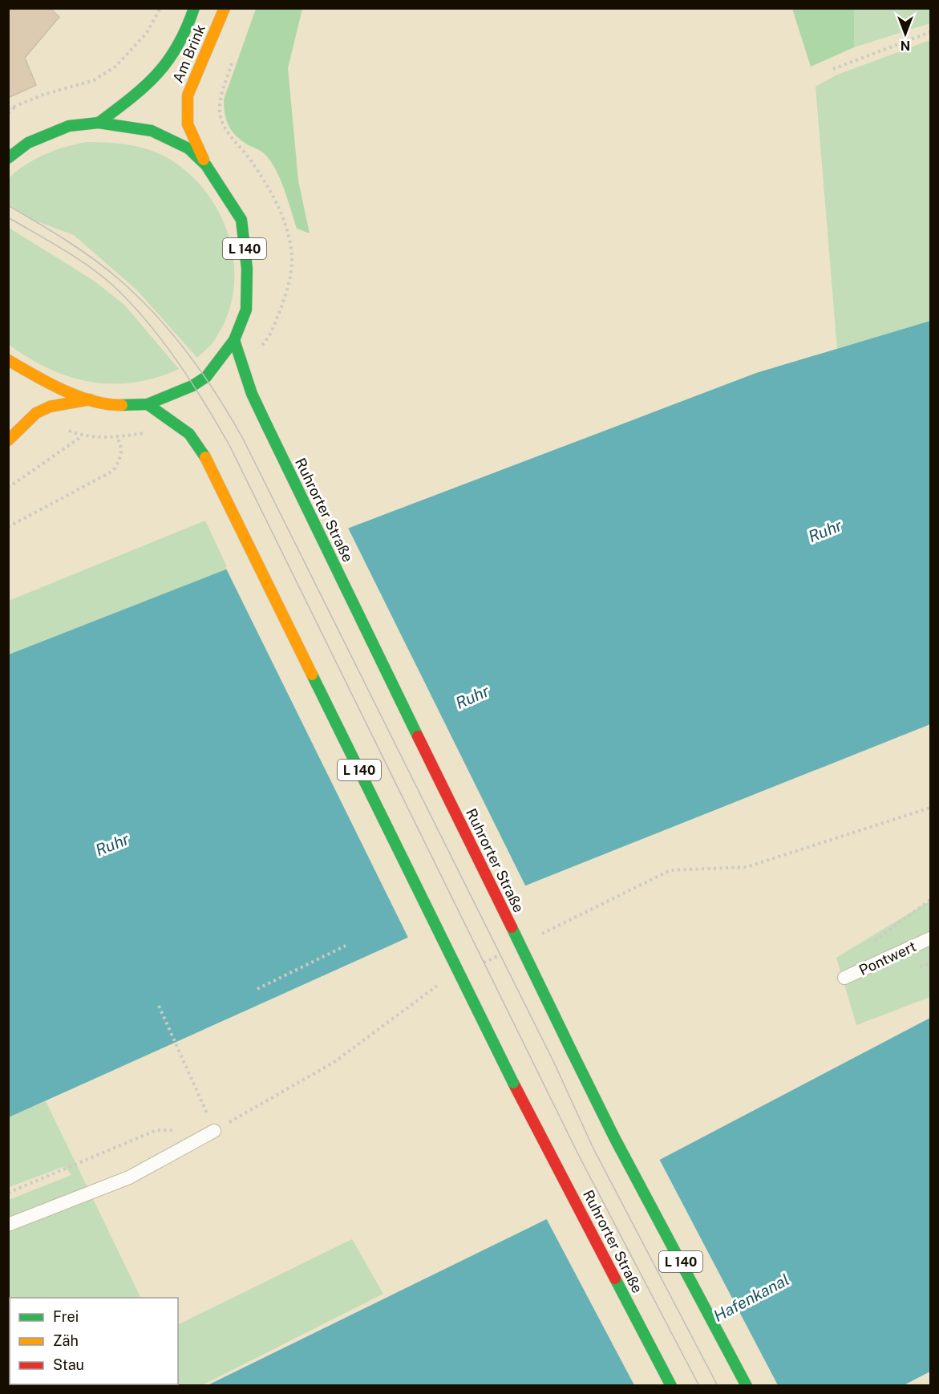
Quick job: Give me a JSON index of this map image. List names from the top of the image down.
{
  "streets": {
    "main road": ["Am Brink", "L 140", "Ruhrorter Straße"],
    "lane": ["Pontwert"]
  },
  "crossings": [
    ["Am Brink", "L 140"],
    ["L 140", "Ruhrorter Straße"]
  ],
  "water": ["Ruhr", "Hafenkanal"],
  "legend": ["Frei", "Zäh", "Stau"],
  "north": "bottom"
}
